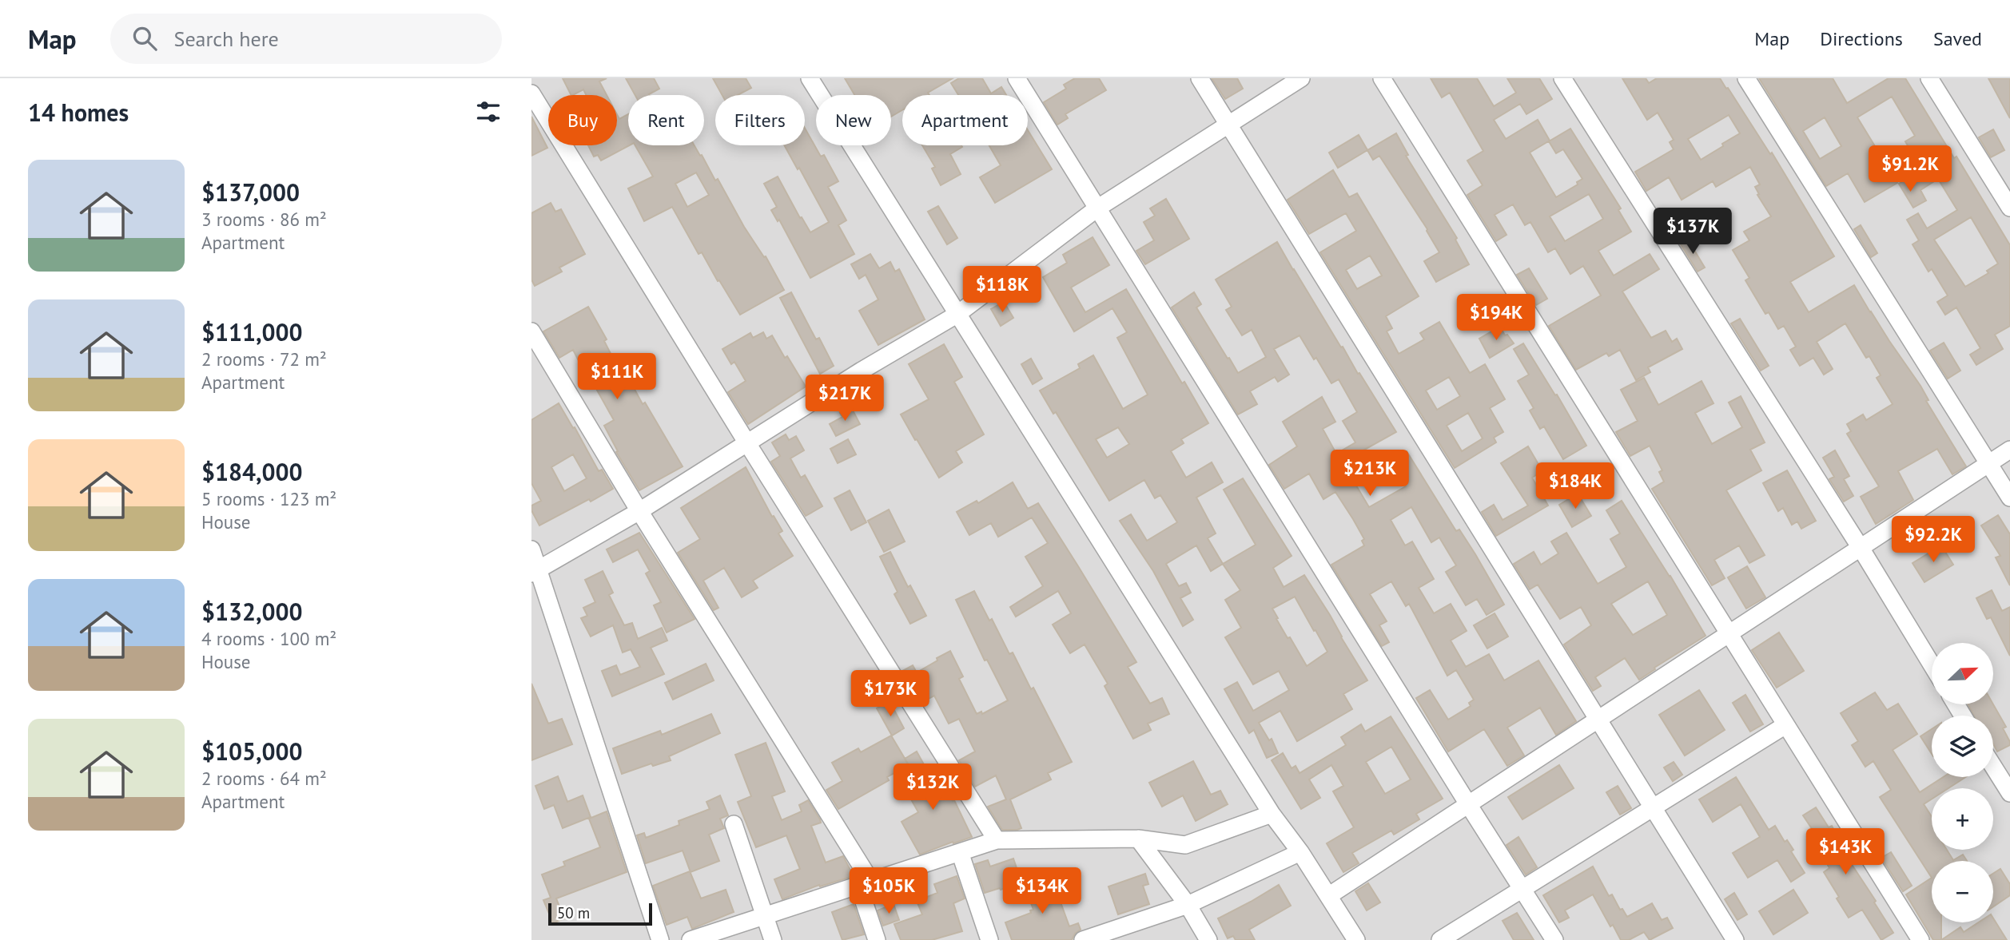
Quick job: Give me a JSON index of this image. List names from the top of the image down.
{
  "scale_bar": "50 m",
  "north": "top right",
  "page": {
    "header": "Map",
    "search": "Search here",
    "nav": ["Map", "Directions", "Saved"],
    "heading": "14 homes",
    "chip": [
      "Buy",
      "Rent",
      "Filters",
      "New",
      "Apartment"
    ],
    "list": [
      {
        "name": "$137,000",
        "note": "3 rooms · 86 m² · Apartment"
      },
      {
        "name": "$111,000",
        "note": "2 rooms · 72 m² · Apartment"
      },
      {
        "name": "$184,000",
        "note": "5 rooms · 123 m² · House"
      },
      {
        "name": "$132,000",
        "note": "4 rooms · 100 m² · House"
      },
      {
        "name": "$105,000",
        "note": "2 rooms · 64 m² · Apartment"
      }
    ],
    "price": [
      "$91.2K",
      "$137K",
      "$118K",
      "$194K",
      "$111K",
      "$217K",
      "$213K",
      "$184K",
      "$92.2K",
      "$173K",
      "$132K",
      "$143K",
      "$105K",
      "$134K"
    ],
    "map_buttons": ["+", "−"],
    "scale": "50 m"
  }
}
